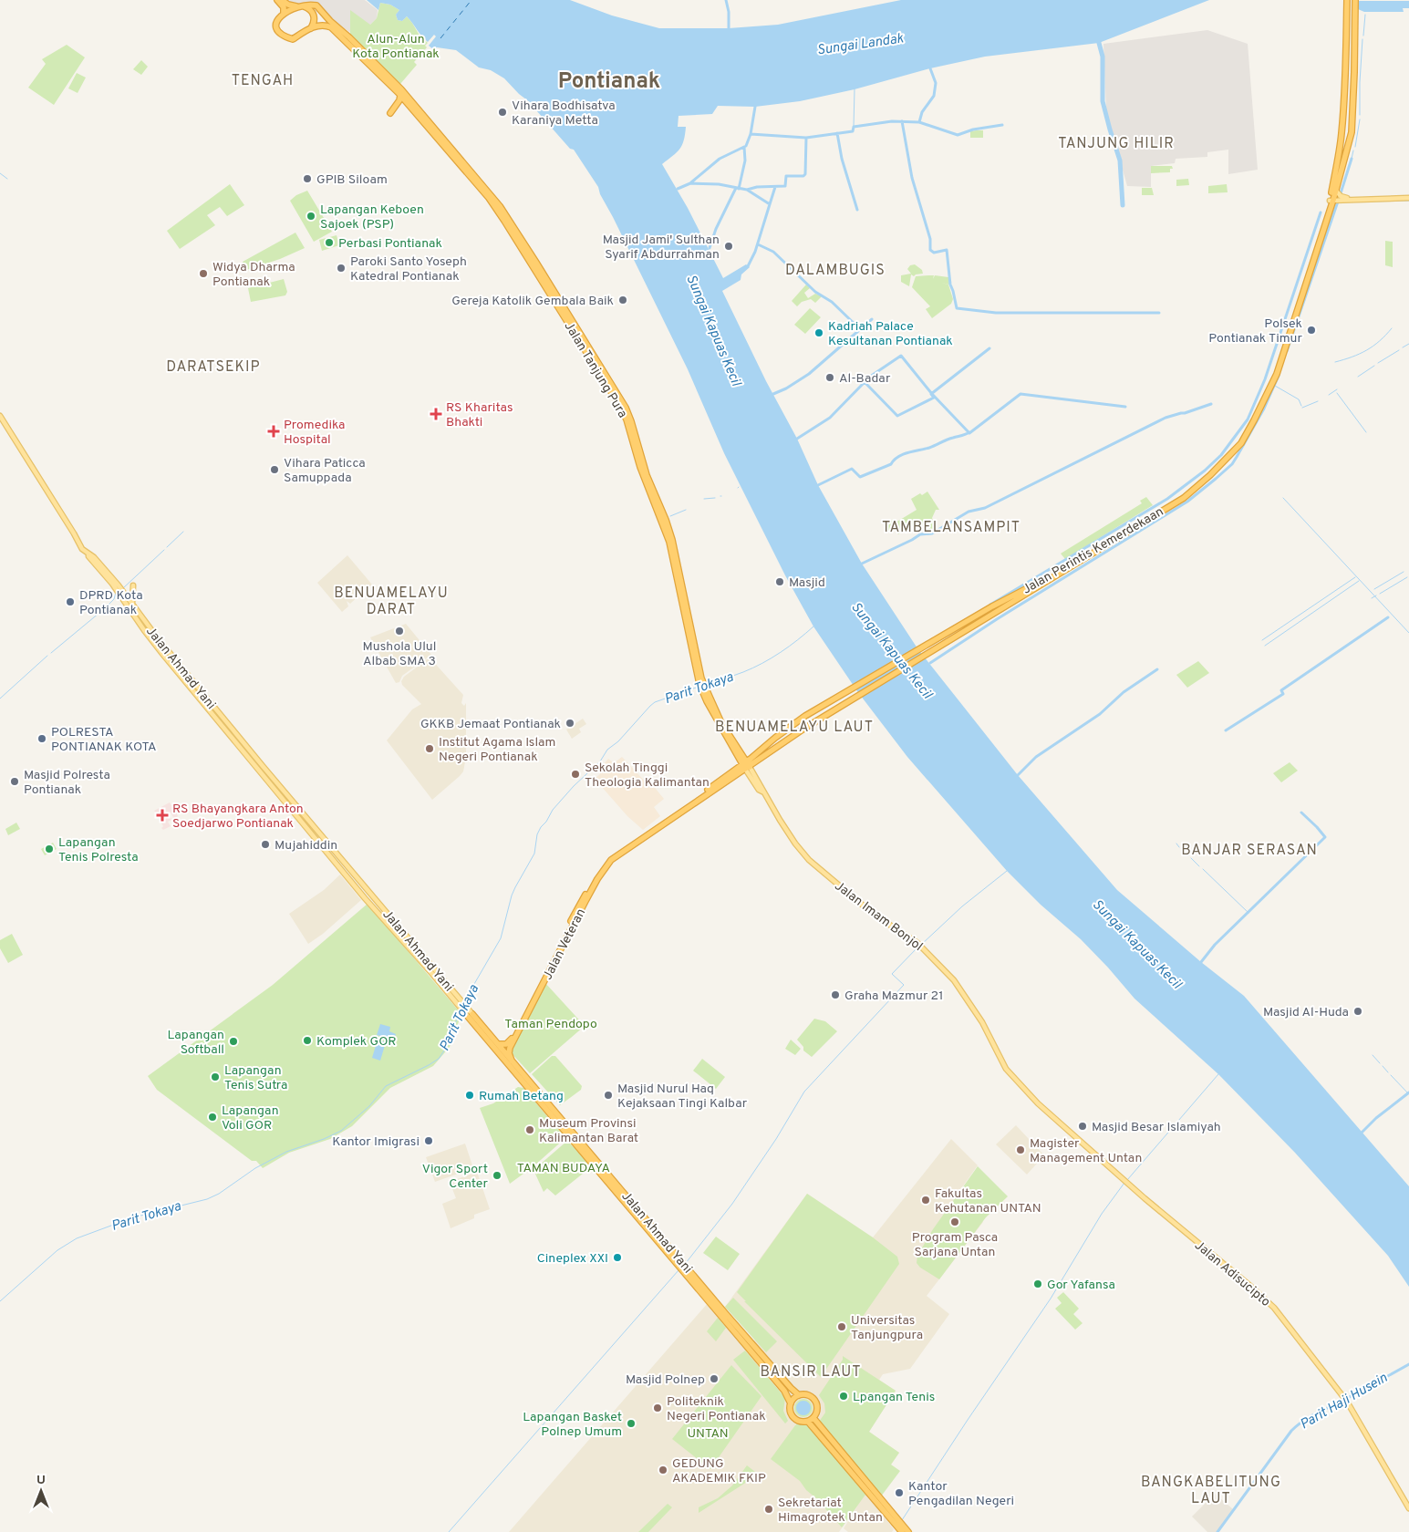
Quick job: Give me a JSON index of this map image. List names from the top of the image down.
{
  "streets": {
    "highway": [
      "Jalan Tanjung Pura",
      "Jalan Perintis Kemerdekaan",
      "Jalan Ahmad Yani",
      "Jalan Veteran"
    ],
    "main road": ["Jalan Imam Bonjol", "Jalan Adisucipto"]
  },
  "crossings": [
    ["Jalan Tanjung Pura", "Jalan Perintis Kemerdekaan"],
    ["Jalan Tanjung Pura", "Jalan Imam Bonjol"],
    ["Jalan Tanjung Pura", "Jalan Veteran"],
    ["Jalan Perintis Kemerdekaan", "Jalan Imam Bonjol"],
    ["Jalan Perintis Kemerdekaan", "Jalan Veteran"],
    ["Jalan Ahmad Yani", "Jalan Veteran"],
    ["Jalan Imam Bonjol", "Jalan Veteran"],
    ["Jalan Imam Bonjol", "Jalan Adisucipto"]
  ],
  "districts": [
    "TENGAH",
    "Pontianak",
    "TANJUNG HILIR",
    "DALAMBUGIS",
    "DARATSEKIP",
    "TAMBELANSAMPIT",
    "BENUAMELAYU DARAT",
    "BENUAMELAYU LAUT",
    "BANJAR SERASAN",
    "BANSIR LAUT",
    "BANGKABELITUNG LAUT"
  ],
  "water": [
    "Sungai Landak",
    "Sungai Kapuas Kecil",
    "Parit Tokaya",
    "Parit Haji Husein"
  ],
  "parks": [
    "Alun-Alun Kota Pontianak",
    "Taman Pendopo",
    "TAMAN BUDAYA",
    "UNTAN"
  ],
  "places": {
    "other": [
      "Vihara Bodhisatva Karaniya Metta",
      "GPIB Siloam",
      "Lapangan Keboen Sajoek (PSP)",
      "Perbasi Pontianak",
      "Masjid Jami' Sulthan Syarif Abdurrahman",
      "Paroki Santo Yoseph Katedral Pontianak",
      "Widya Dharma Pontianak",
      "Gereja Katolik Gembala Baik",
      "Polsek Pontianak Timur",
      "Kadriah Palace Kesultanan Pontianak",
      "Al-Badar",
      "Vihara Paticca Samuppada",
      "Masjid",
      "DPRD Kota Pontianak",
      "Mushola Ulul Albab SMA 3",
      "GKKB Jemaat Pontianak",
      "POLRESTA PONTIANAK KOTA",
      "Institut Agama Islam Negeri Pontianak",
      "Sekolah Tinggi Theologia Kalimantan",
      "Masjid Polresta Pontianak",
      "Mujahiddin",
      "Lapangan Tenis Polresta",
      "Graha Mazmur 21",
      "Masjid Al-Huda",
      "Komplek GOR",
      "Lapangan Softball",
      "Lapangan Tenis Sutra",
      "Rumah Betang",
      "Masjid Nurul Haq Kejaksaan Tingi Kalbar",
      "Lapangan Voli GOR",
      "Masjid Besar Islamiyah",
      "Museum Provinsi Kalimantan Barat",
      "Kantor Imigrasi",
      "Magister Management Untan",
      "Vigor Sport Center",
      "Fakultas Kehutanan UNTAN",
      "Program Pasca Sarjana Untan",
      "Cineplex XXI",
      "Gor Yafansa",
      "Universitas Tanjungpura",
      "Masjid Polnep",
      "Lpangan Tenis",
      "Politeknik Negeri Pontianak",
      "Lapangan Basket Polnep Umum",
      "GEDUNG AKADEMIK FKIP",
      "Kantor Pengadilan Negeri",
      "Sekretariat Himagrotek Untan"
    ],
    "health": ["RS Kharitas Bhakti", "Promedika Hospital", "RS Bhayangkara Anton Soedjarwo Pontianak"]
  },
  "north": "top"
}
